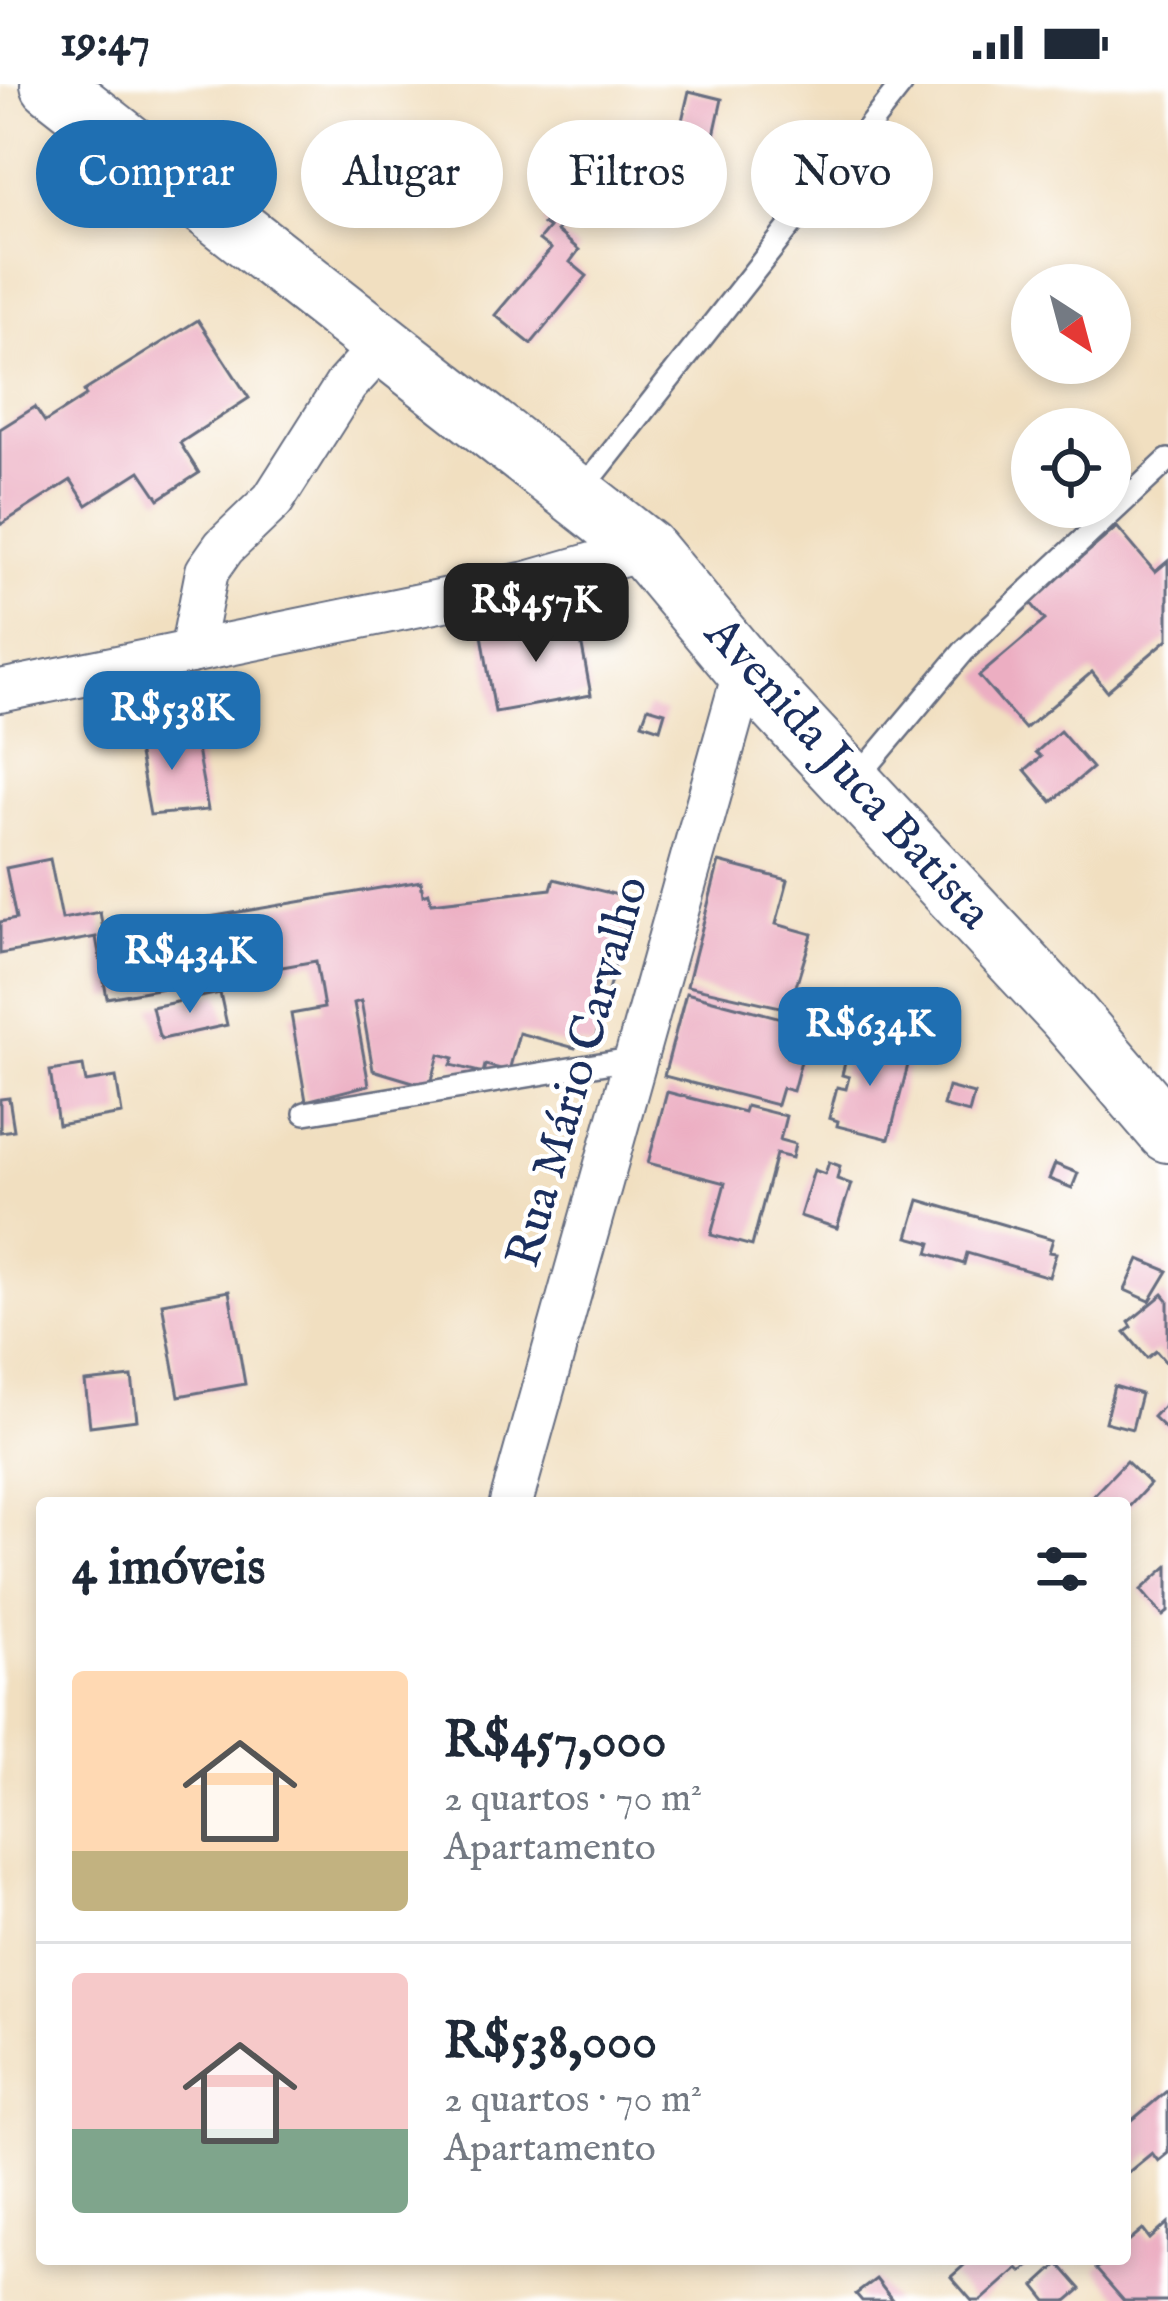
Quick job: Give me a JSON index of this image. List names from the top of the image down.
{
  "streets": {
    "main road": ["Avenida Juca Batista"],
    "street": ["Rua Mário Carvalho"]
  },
  "crossings": [
    ["Avenida Juca Batista", "Rua Mário Carvalho"]
  ],
  "north": "bottom right",
  "page": {
    "status": "19:47",
    "chip": [
      "Comprar",
      "Alugar",
      "Filtros",
      "Novo"
    ],
    "price": [
      "R$457K",
      "R$538K",
      "R$434K",
      "R$634K"
    ],
    "heading": "4 imóveis",
    "list": [
      {
        "name": "R$457,000",
        "note": "2 quartos · 70 m² · Apartamento"
      },
      {
        "name": "R$538,000",
        "note": "2 quartos · 70 m² · Apartamento"
      }
    ]
  }
}
